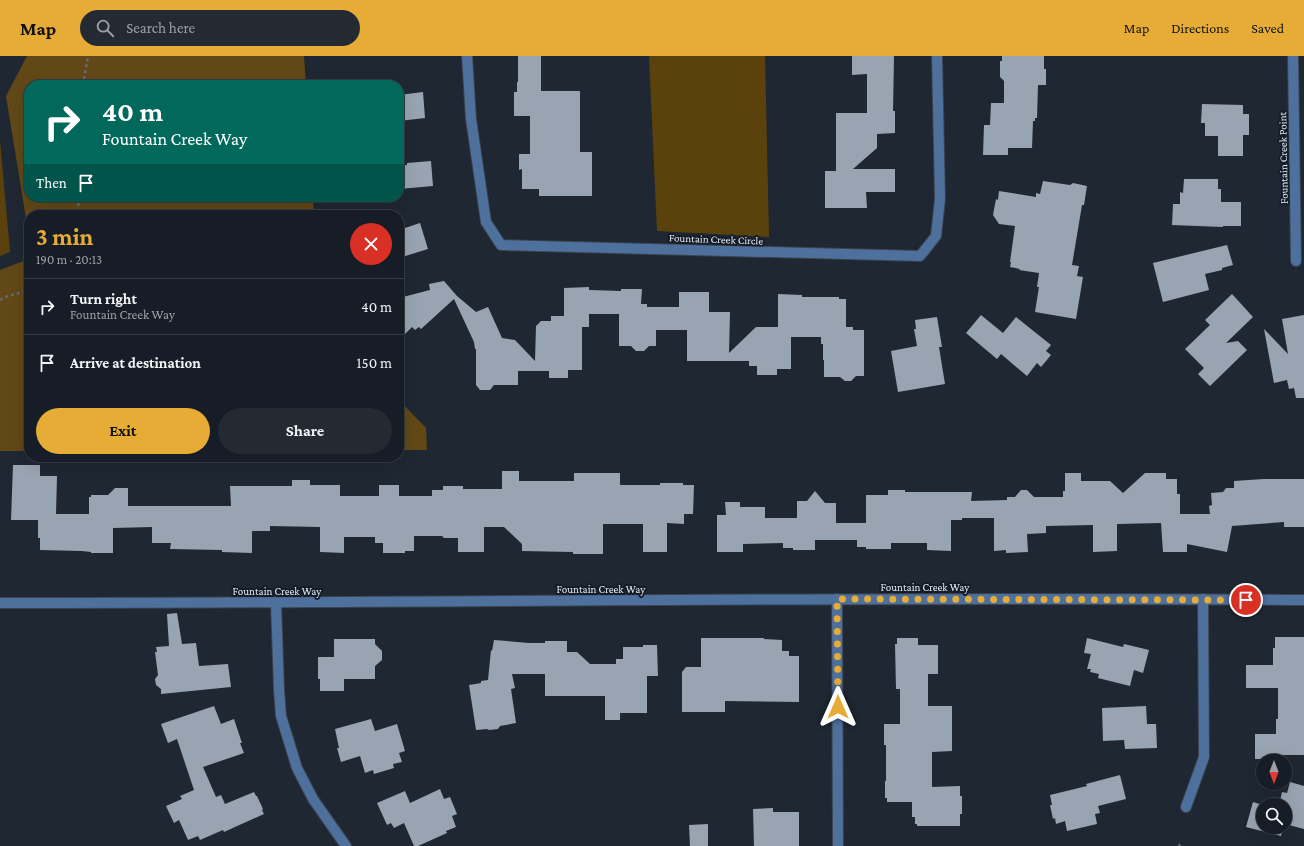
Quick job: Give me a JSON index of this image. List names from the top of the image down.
{
  "streets": {
    "street": ["Fountain Creek Point", "Fountain Creek Circle", "Fountain Creek Way"]
  },
  "north": "bottom",
  "page": {
    "header": "Map",
    "search": "Search here",
    "nav": ["Map", "Directions", "Saved"],
    "turn": ["40 m", "Fountain Creek Way"],
    "then": "Then",
    "heading": ["3 min", "190 m · 20:13"],
    "list": [
      {
        "name": "Turn right",
        "note": "Fountain Creek Way",
        "value": "40 m"
      },
      {
        "name": "Arrive at destination",
        "value": "150 m"
      }
    ],
    "buttons": ["Exit", "Share"]
  }
}
